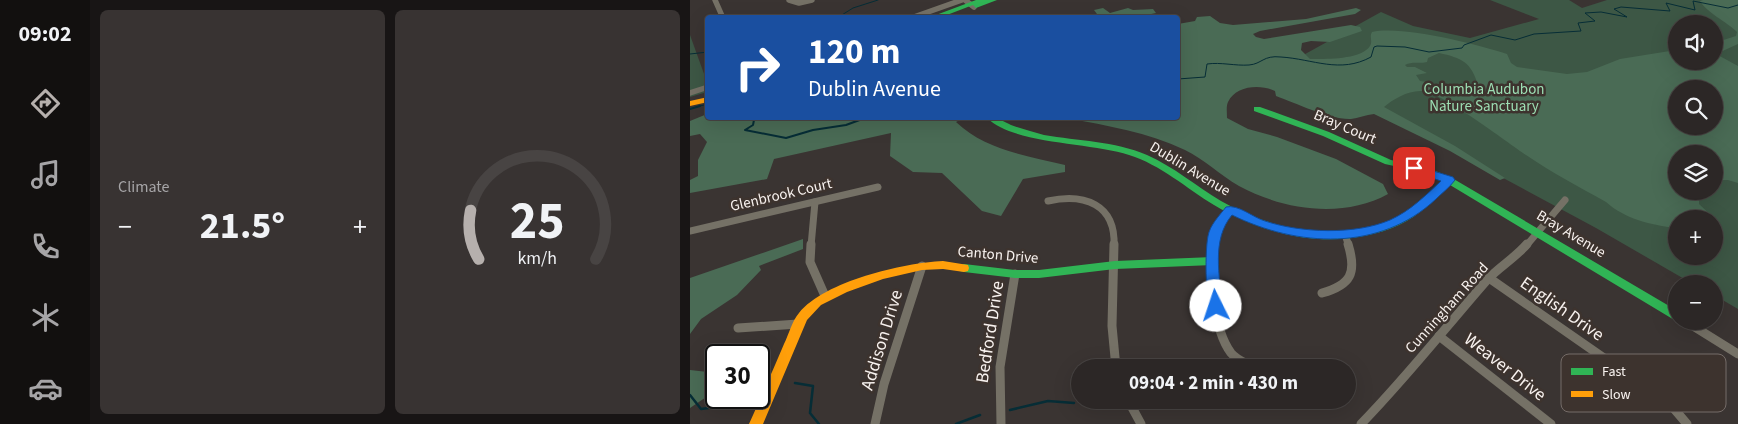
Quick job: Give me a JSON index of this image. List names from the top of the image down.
{
  "streets": {
    "street": [
      "Bray Court",
      "Dublin Avenue",
      "Glenbrook Court",
      "Bray Avenue",
      "Canton Drive",
      "Cunningham Road",
      "English Drive",
      "Bedford Drive",
      "Addison Drive",
      "Weaver Drive"
    ]
  },
  "crossings": [
    ["Bray Court", "Dublin Avenue"],
    ["Bray Court", "Bray Avenue"],
    ["Dublin Avenue", "Bray Avenue"],
    ["Bray Avenue", "Cunningham Road"],
    ["Canton Drive", "Bedford Drive"],
    ["Canton Drive", "Addison Drive"],
    ["Cunningham Road", "English Drive"],
    ["Cunningham Road", "Weaver Drive"]
  ],
  "parks": ["Columbia Audubon Nature Sanctuary"],
  "legend": ["Fast", "Slow"],
  "page": {
    "tabs": "09:02",
    "tile": "Climate",
    "map_buttons": ["+", "−"],
    "turn": ["120 m", "Dublin Avenue"],
    "heat": ["−", "21.5°", "+"],
    "limit": "30",
    "trip": "09:04 · 2 min · 430 m",
    "gauge": ["25", "km/h"]
  }
}
